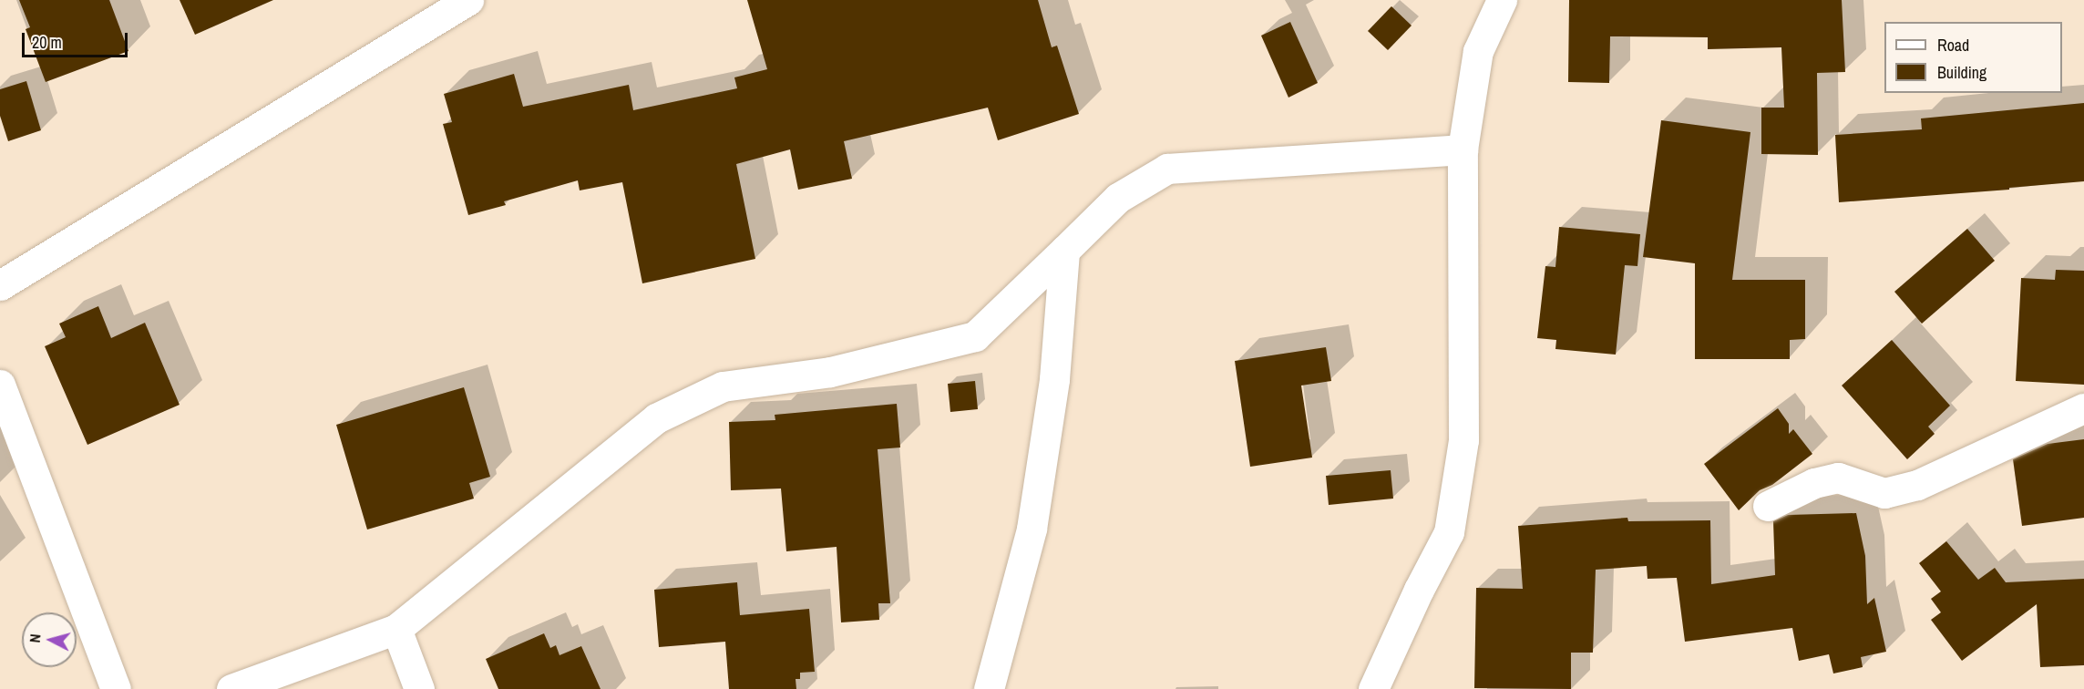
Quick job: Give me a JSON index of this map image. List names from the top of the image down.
{
  "legend": ["Road", "Building"],
  "scale_bar": "20 m",
  "north": "left"
}
